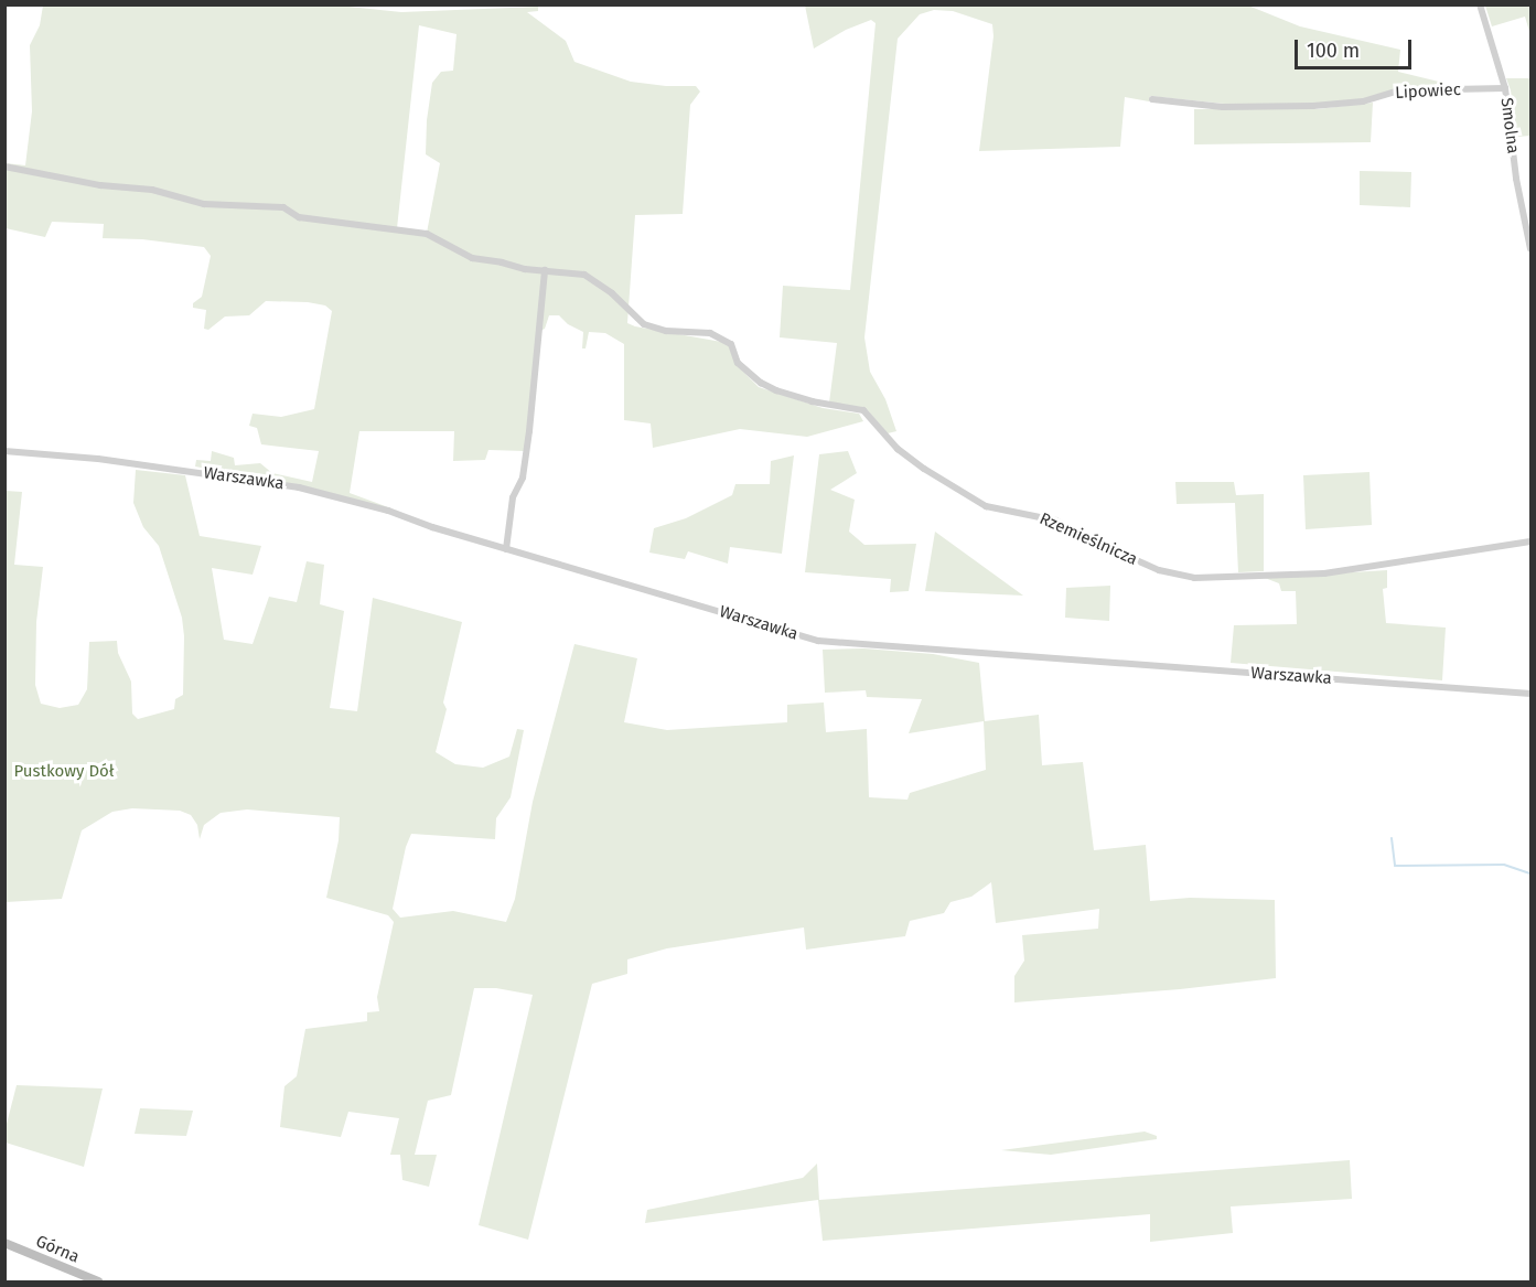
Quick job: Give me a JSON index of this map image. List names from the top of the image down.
{
  "streets": {
    "street": [
      "Lipowiec",
      "Smolna",
      "Warszawka",
      "Rzemieślnicza",
      "Górna"
    ]
  },
  "crossings": [
    ["Lipowiec", "Smolna"]
  ],
  "parks": ["Pustkowy Dół"],
  "scale_bar": "100 m"
}
